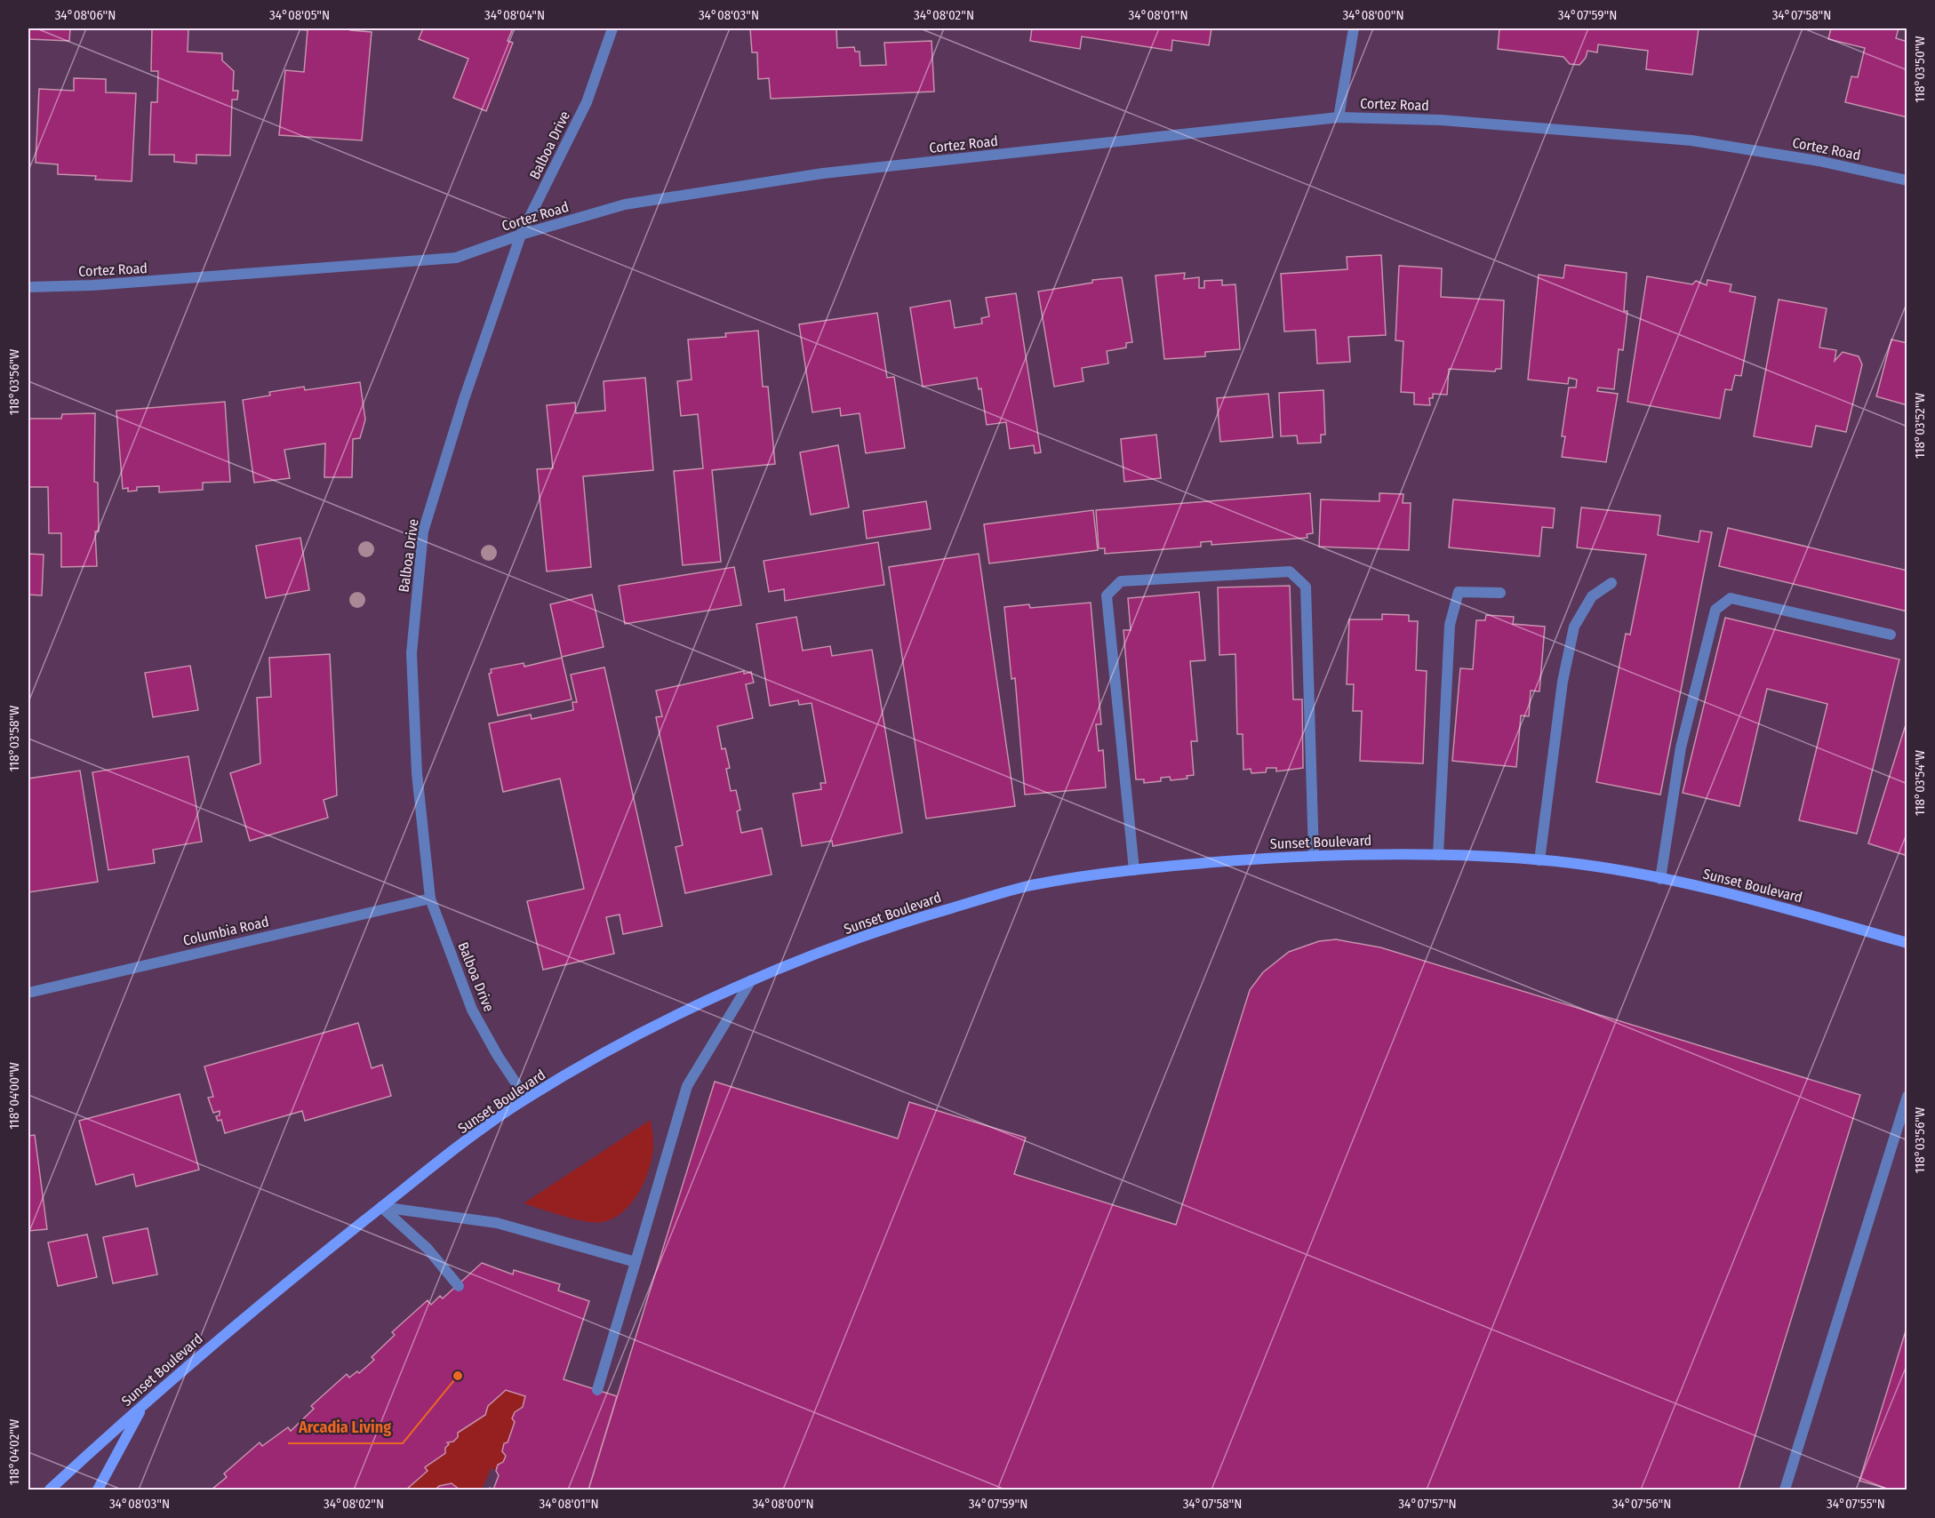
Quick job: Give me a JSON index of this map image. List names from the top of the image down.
{
  "streets": {
    "main road": ["Sunset Boulevard"],
    "street": ["Cortez Road", "Balboa Drive", "Columbia Road"]
  },
  "crossings": [
    ["Cortez Road", "Balboa Drive"],
    ["Balboa Drive", "Sunset Boulevard"],
    ["Balboa Drive", "Columbia Road"]
  ],
  "places": ["Arcadia Living"],
  "coordinates": [
    "34°08'06\"N",
    "34°08'05\"N",
    "34°08'04\"N",
    "34°08'03\"N",
    "34°08'02\"N",
    "34°08'01\"N",
    "34°08'00\"N",
    "34°07'59\"N",
    "34°07'58\"N",
    "118°03'50\"W",
    "118°03'56\"W",
    "118°03'52\"W",
    "118°03'58\"W",
    "118°03'54\"W",
    "118°04'00\"W",
    "118°04'02\"W",
    "34°07'57\"N",
    "34°07'56\"N",
    "34°07'55\"N"
  ]
}
